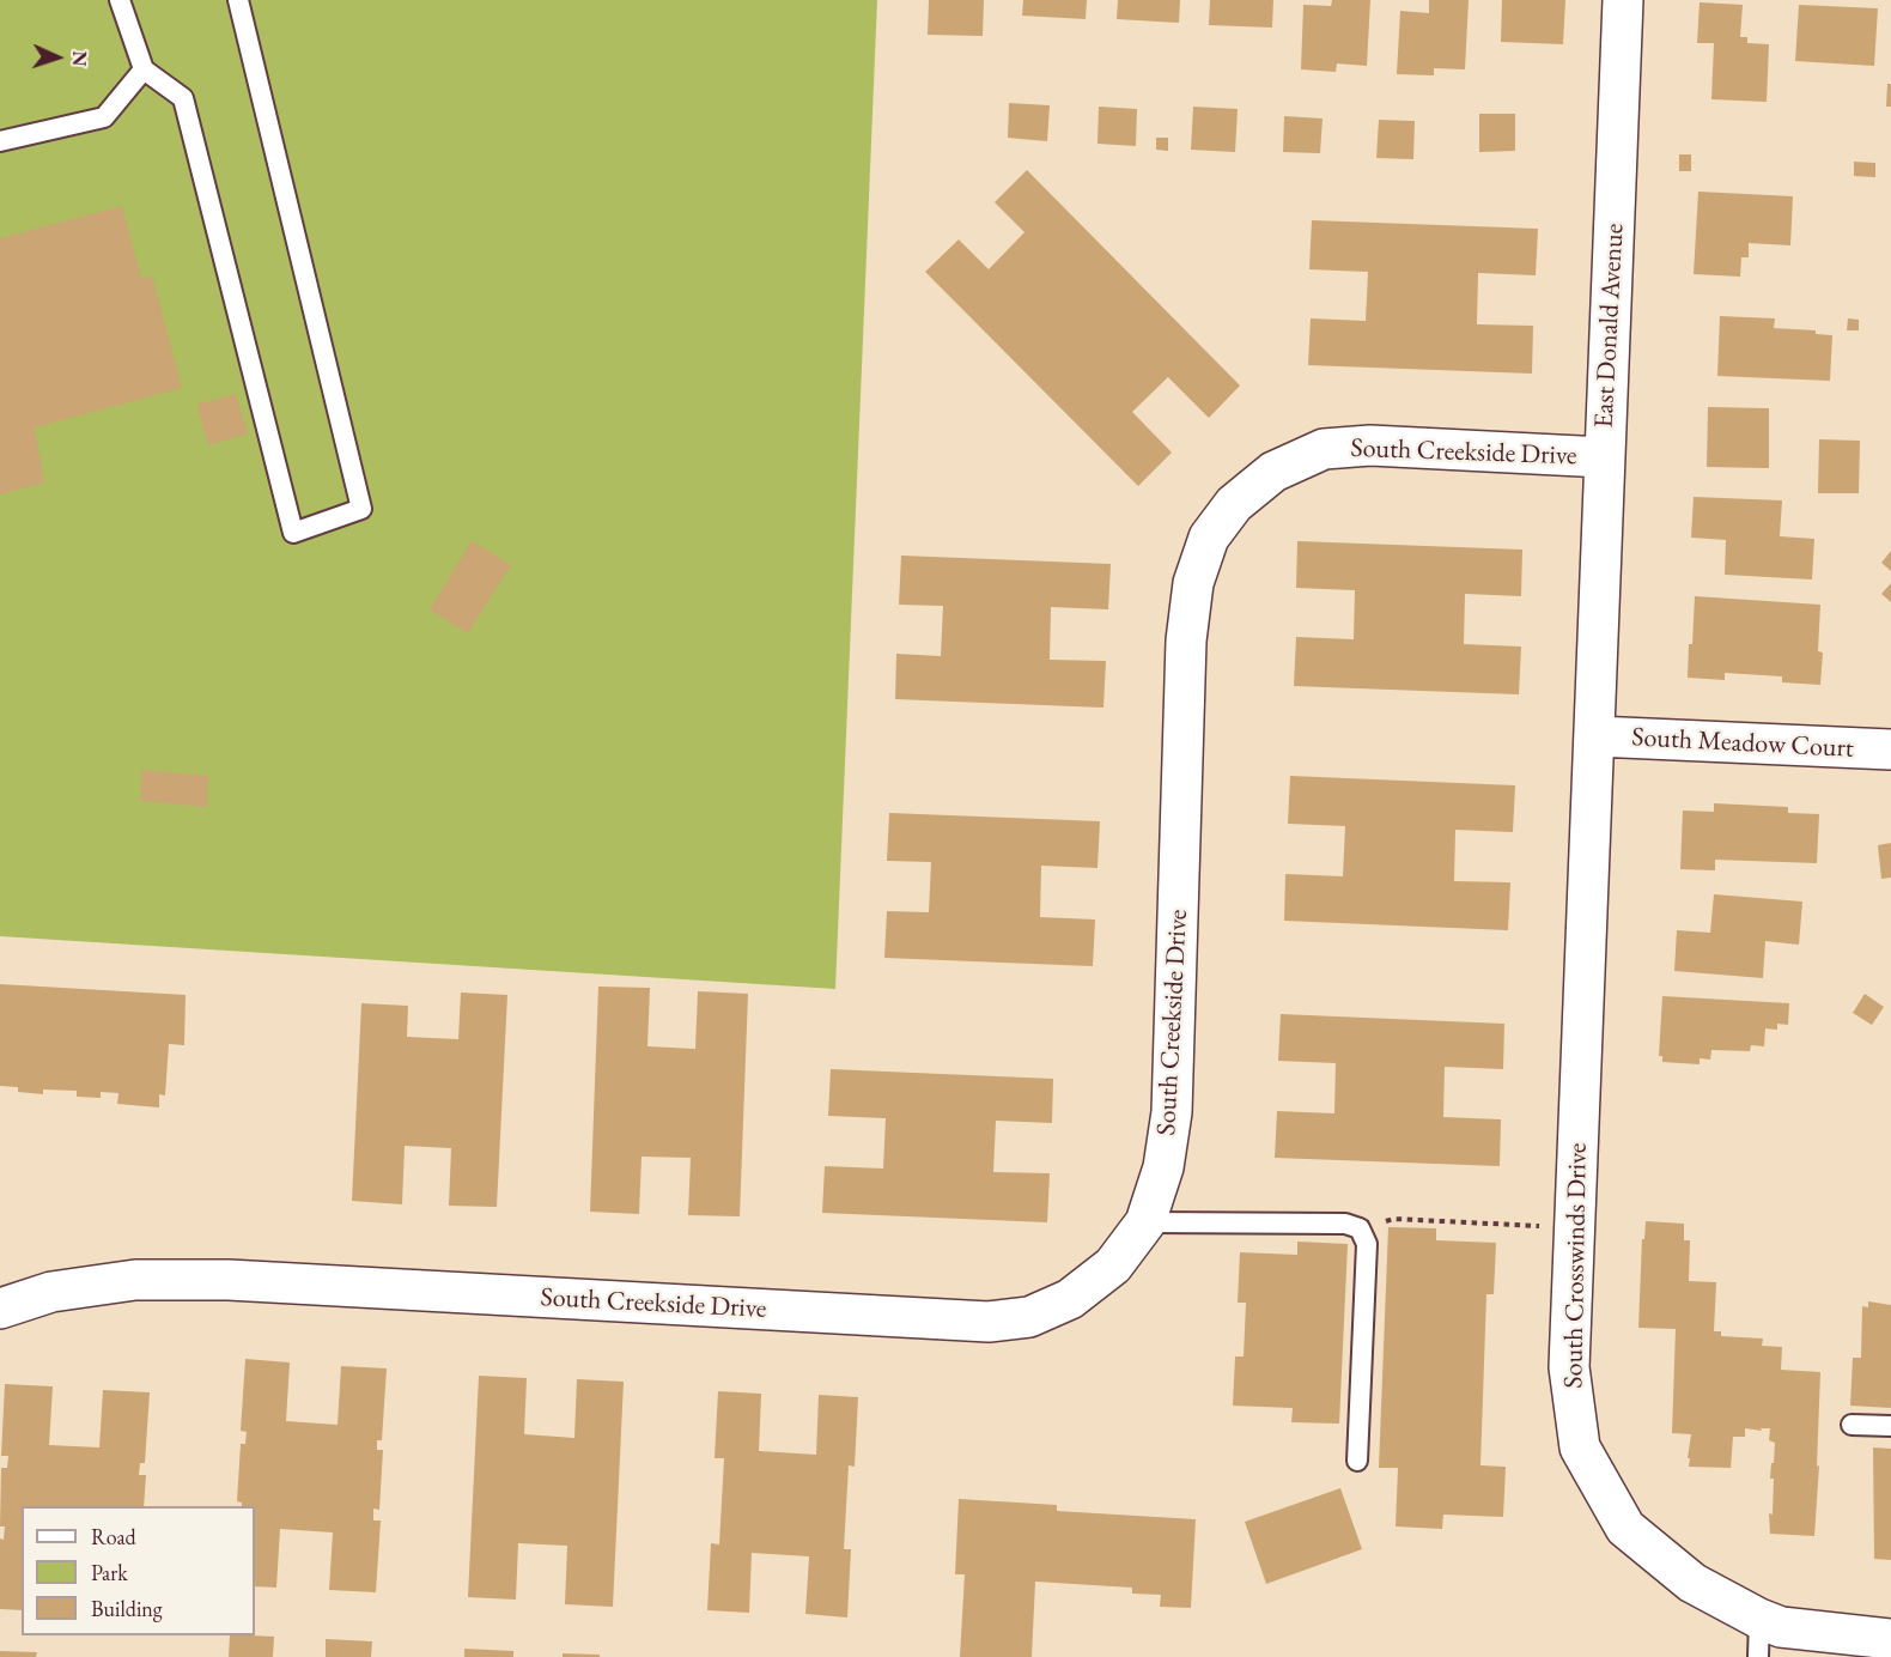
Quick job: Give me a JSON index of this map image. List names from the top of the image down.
{
  "streets": {
    "street": [
      "East Donald Avenue",
      "South Creekside Drive",
      "South Meadow Court",
      "South Crosswinds Drive"
    ]
  },
  "crossings": [
    ["East Donald Avenue", "South Creekside Drive"],
    ["East Donald Avenue", "South Meadow Court"],
    ["East Donald Avenue", "South Crosswinds Drive"],
    ["South Meadow Court", "South Crosswinds Drive"]
  ],
  "legend": ["Road", "Park", "Building"],
  "north": "right"
}
